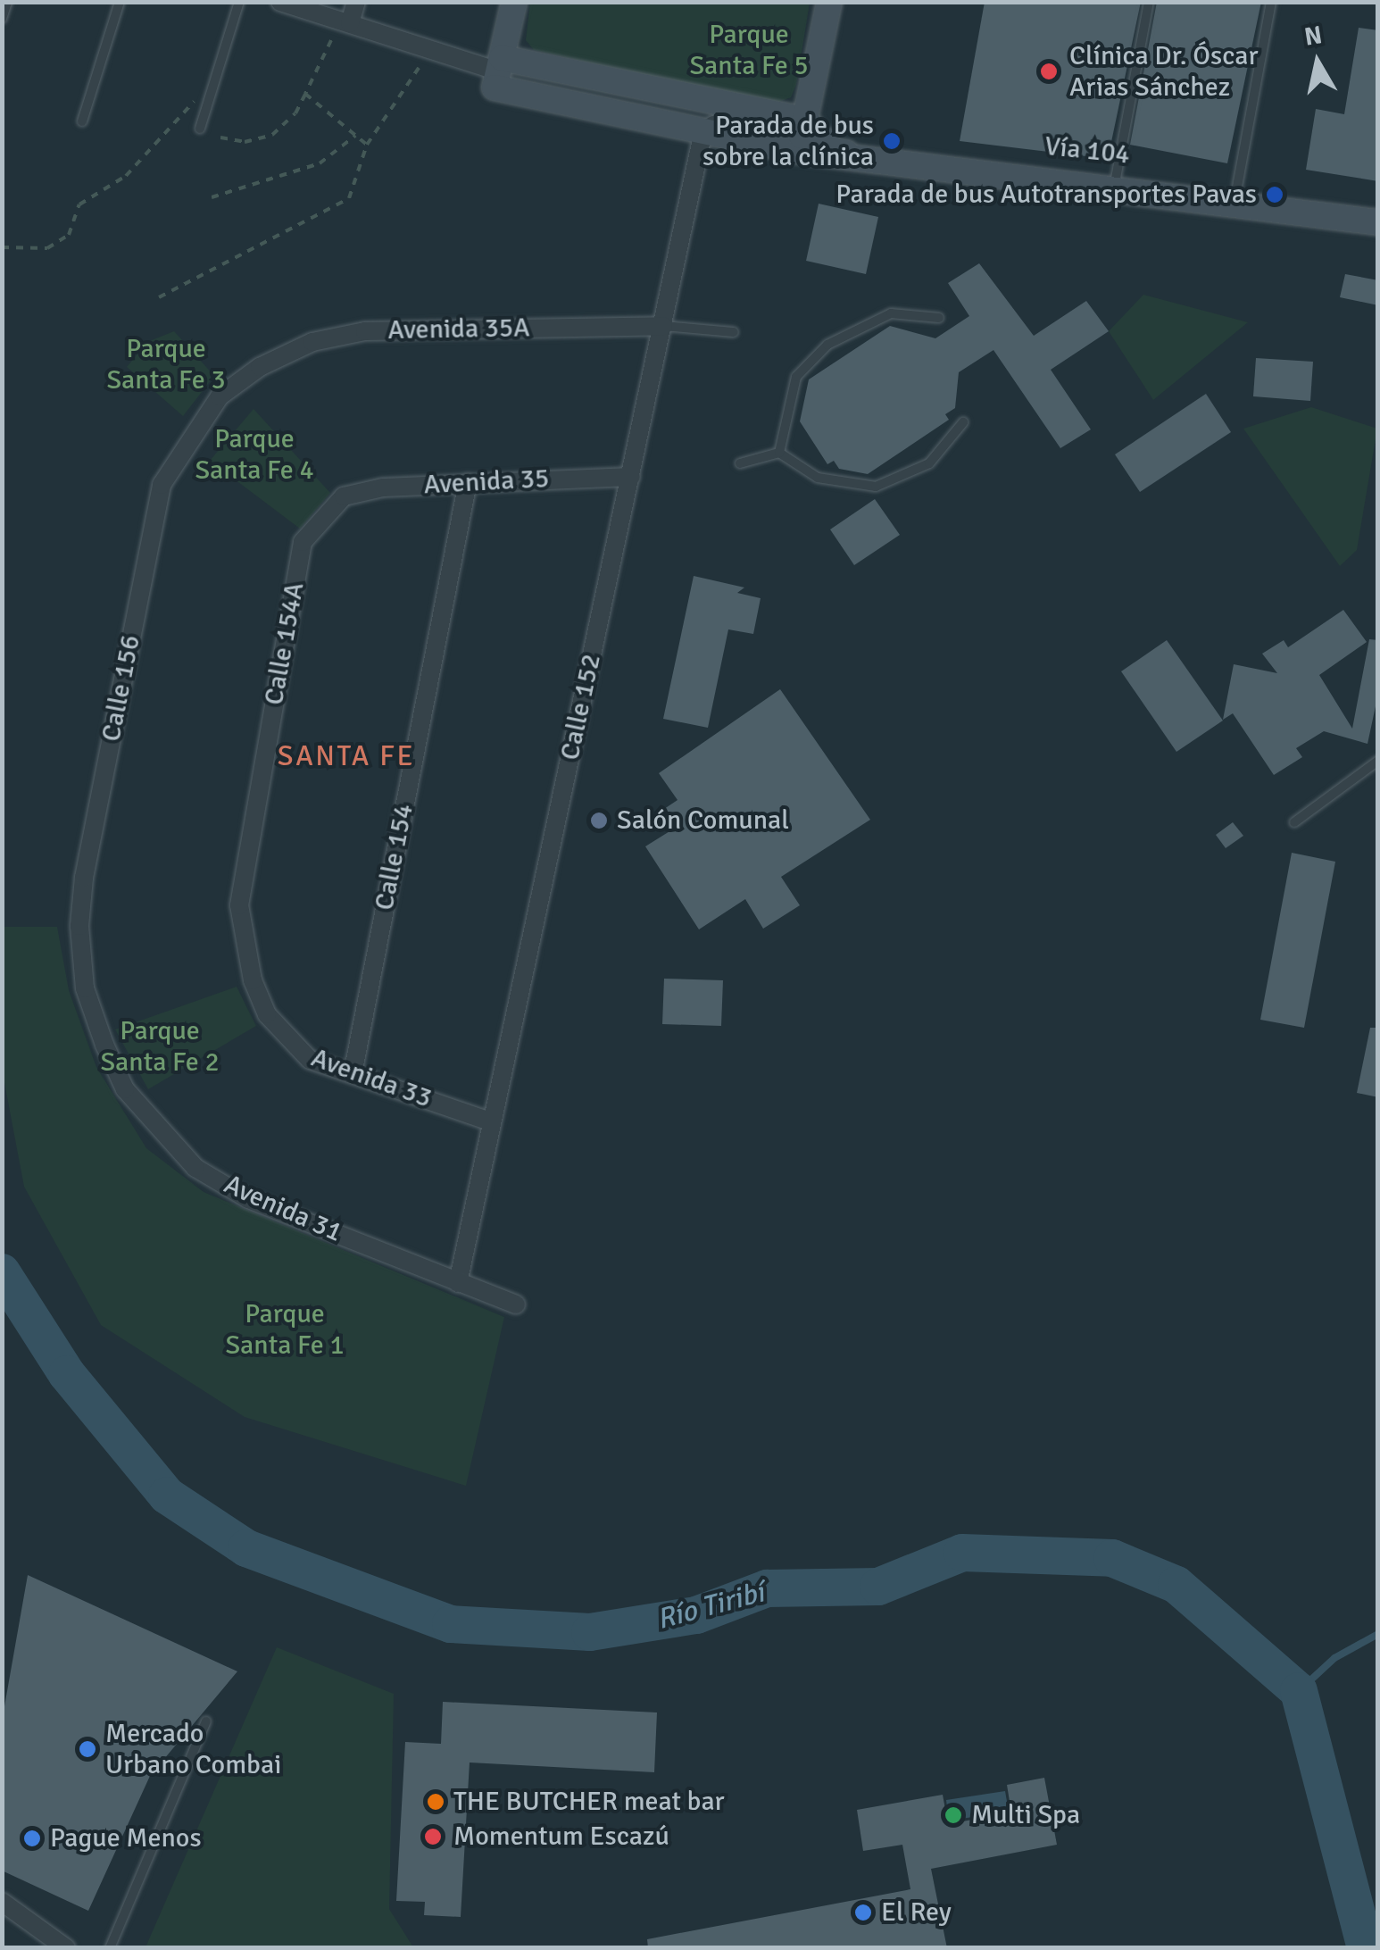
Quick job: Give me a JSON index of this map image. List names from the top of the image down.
{
  "streets": {
    "main road": ["Vía 104"],
    "street": [
      "Avenida 35A",
      "Avenida 35",
      "Calle 154A",
      "Calle 156",
      "Calle 152",
      "Calle 154",
      "Avenida 33",
      "Avenida 31"
    ]
  },
  "crossings": [
    ["Vía 104", "Calle 152"],
    ["Avenida 35A", "Calle 156"],
    ["Avenida 35A", "Calle 152"],
    ["Avenida 35", "Calle 154A"],
    ["Avenida 35", "Calle 152"],
    ["Avenida 35", "Calle 154"],
    ["Calle 154A", "Avenida 33"],
    ["Calle 156", "Avenida 31"],
    ["Calle 152", "Avenida 33"],
    ["Calle 152", "Avenida 31"],
    ["Calle 154", "Avenida 33"]
  ],
  "districts": ["SANTA FE"],
  "water": ["Río Tiribí"],
  "parks": [
    "Parque Santa Fe 5",
    "Parque Santa Fe 3",
    "Parque Santa Fe 4",
    "Parque Santa Fe 2",
    "Parque Santa Fe 1"
  ],
  "places": [
    "Clínica Dr. Óscar Arias Sánchez",
    "Parada de bus sobre la clínica",
    "Parada de bus Autotransportes Pavas",
    "Salón Comunal",
    "Mercado Urbano Combai",
    "THE BUTCHER meat bar",
    "Multi Spa",
    "Momentum Escazú",
    "Pague Menos",
    "El Rey"
  ],
  "north": "top"
}
